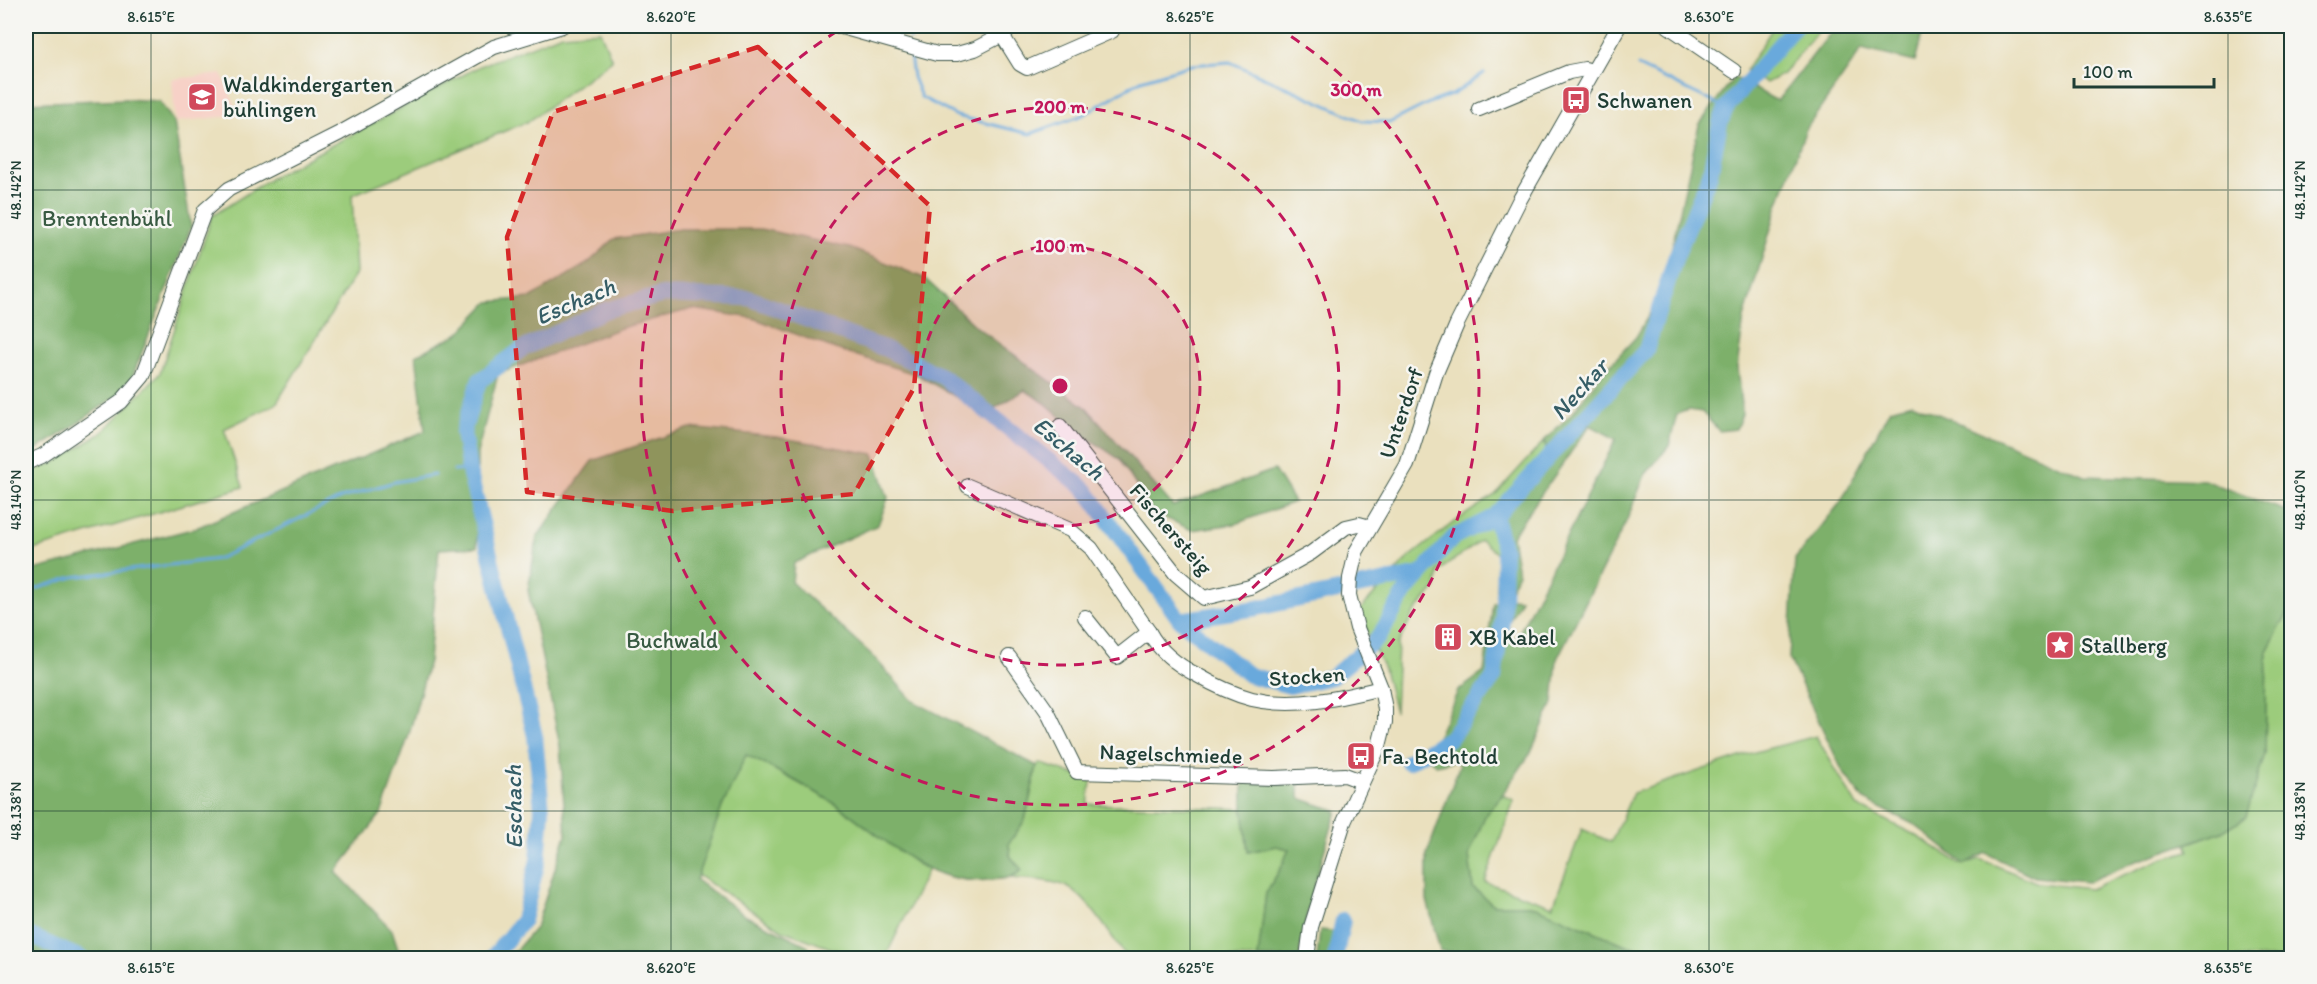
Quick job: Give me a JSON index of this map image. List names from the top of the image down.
{
  "streets": {
    "street": [
      "Unterdorf",
      "Fischersteig",
      "Stocken",
      "Nagelschmiede"
    ]
  },
  "crossings": [
    ["Unterdorf", "Fischersteig"],
    ["Unterdorf", "Stocken"],
    ["Unterdorf", "Nagelschmiede"]
  ],
  "water": ["Eschach", "Neckar"],
  "parks": ["Brenntenbühl", "Buchwald"],
  "places": {
    "school or university": ["Waldkindergarten bühlingen"],
    "bus stop": ["Schwanen", "Fa. Bechtold"],
    "building": ["XB Kabel"],
    "place": ["Stallberg"]
  },
  "scale_bar": "100 m",
  "coordinates": [
    "8.615°E",
    "8.620°E",
    "8.625°E",
    "8.630°E",
    "8.635°E",
    "48.142°N",
    "48.140°N",
    "48.138°N"
  ],
  "rings": ["300 m", "200 m", "100 m"]
}
